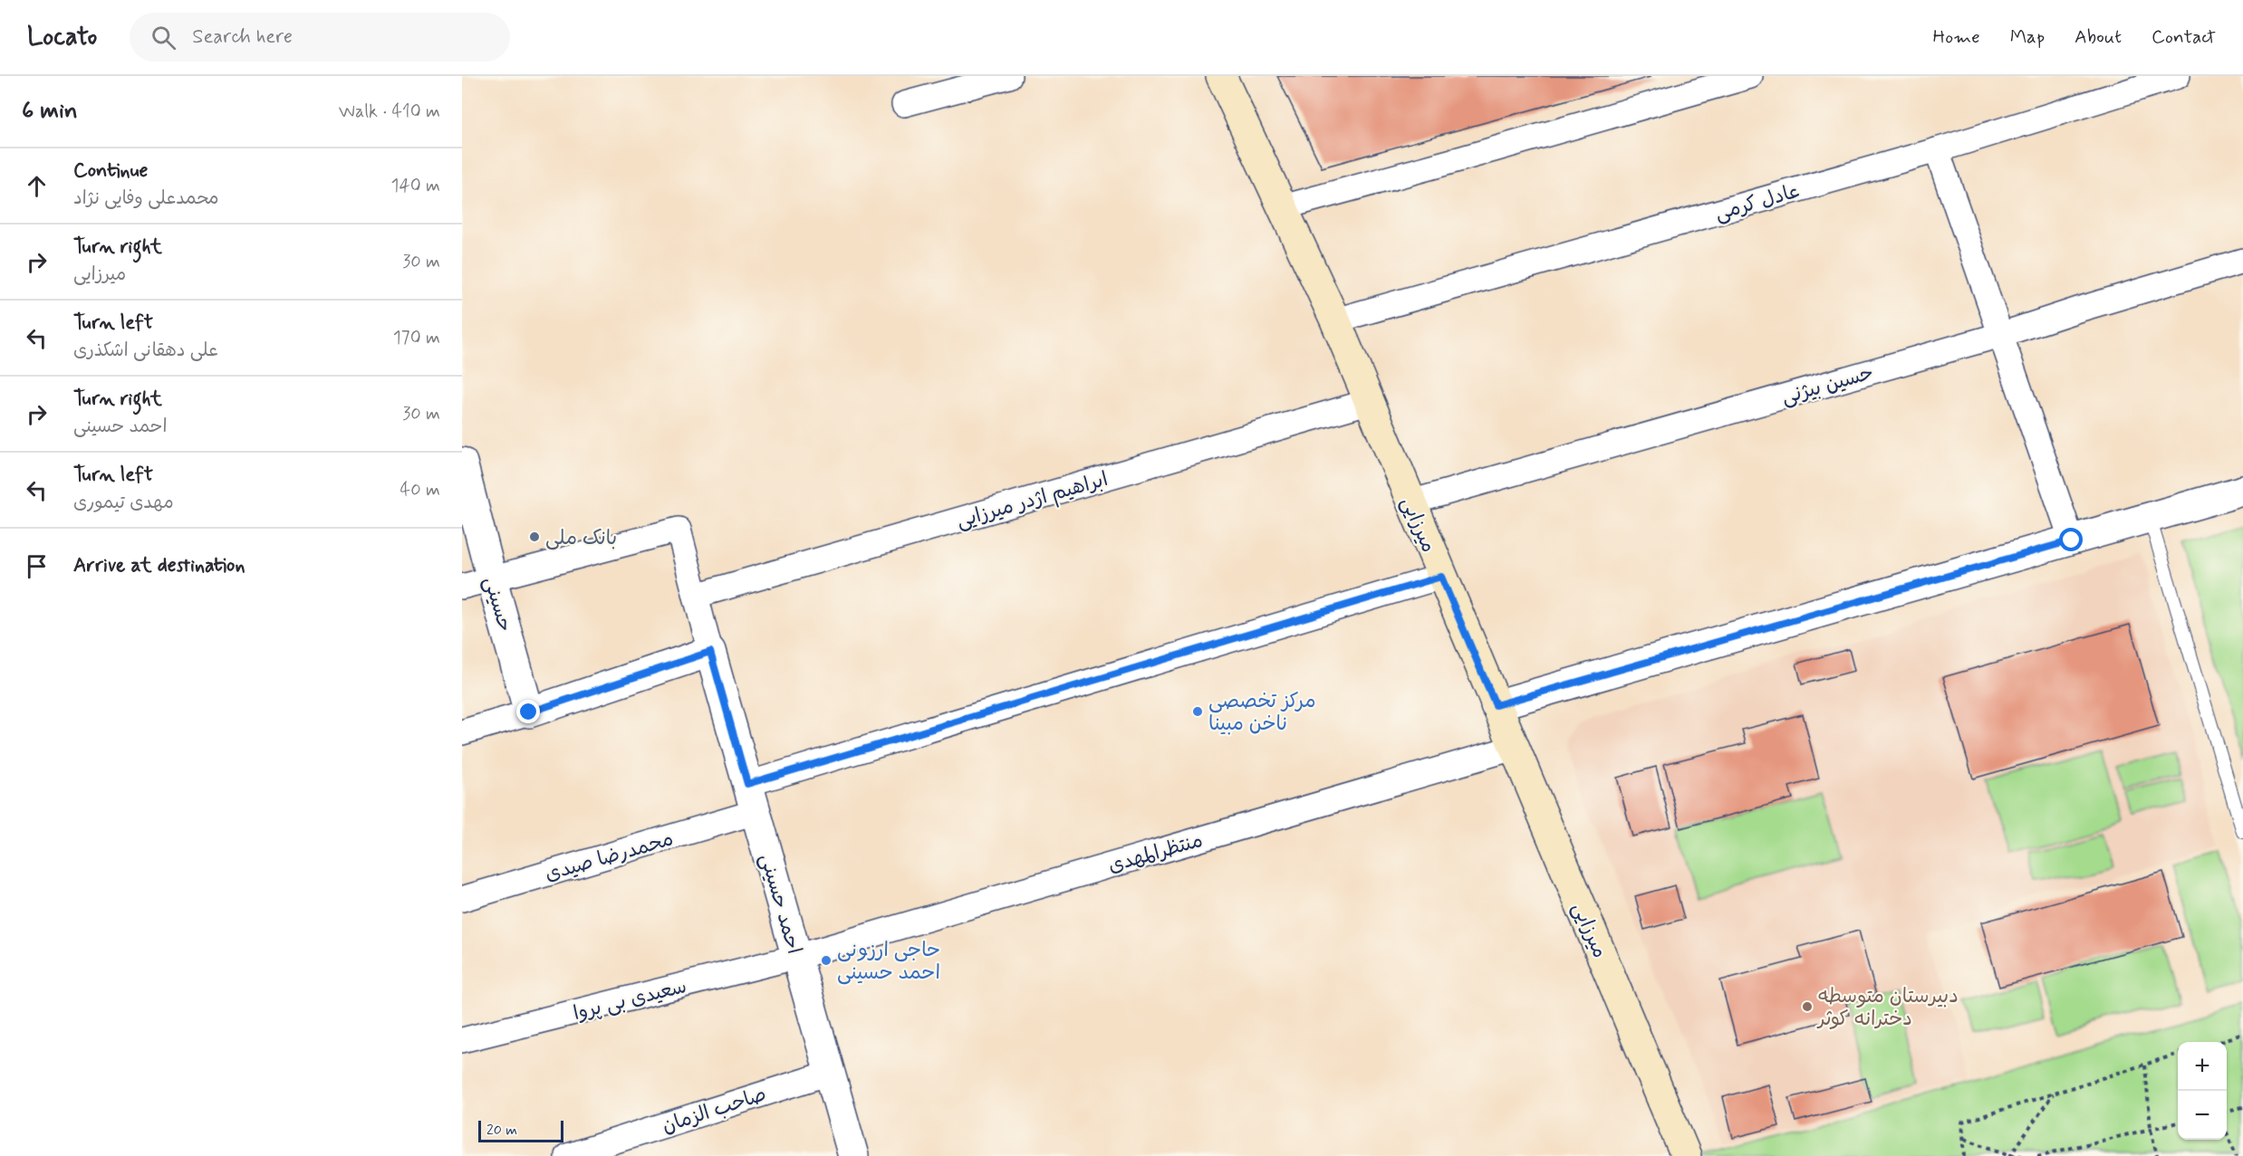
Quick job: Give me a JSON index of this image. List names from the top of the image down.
{
  "streets": {
    "main road": ["میرزایی"],
    "street": [
      "عادل کرمی",
      "حسین بیژنی",
      "ابراهیم اژدر میرزایی",
      "حسینی",
      "منتظرالمهدی",
      "محمدرضا صیدی",
      "احمد حسینی",
      "سعیدی بی پروا",
      "صاحب الزمان"
    ]
  },
  "crossings": [
    ["عادل کرمی", "میرزایی"],
    ["حسین بیژنی", "میرزایی"],
    ["ابراهیم اژدر میرزایی", "میرزایی"],
    ["میرزایی", "منتظرالمهدی"],
    ["منتظرالمهدی", "احمد حسینی"],
    ["منتظرالمهدی", "سعیدی بی پروا"],
    ["محمدرضا صیدی", "احمد حسینی"],
    ["احمد حسینی", "سعیدی بی پروا"],
    ["احمد حسینی", "صاحب الزمان"]
  ],
  "places": [
    "بانک ملی",
    "مرکز تخصصی ناخن مبینا",
    "حاجی ارزونی احمد حسینی",
    "دبیرستان متوسطه دخترانه کوثر"
  ],
  "scale_bar": "20 m",
  "page": {
    "header": "Locato",
    "search": "Search here",
    "nav": [
      "Home",
      "Map",
      "About",
      "Contact"
    ],
    "heading": ["6 min", "Walk · 410 m"],
    "list": [
      ["Continue", "محمدعلی وفایی نژاد", "140 m"],
      ["Turn right", "میرزایی", "30 m"],
      ["Turn left", "علی دهقانی اشکذری", "170 m"],
      ["Turn right", "احمد حسینی", "30 m"],
      ["Turn left", "مهدی تیموری", "40 m"],
      "Arrive at destination"
    ],
    "map_buttons": ["+", "−"],
    "scale": "20 m"
  }
}
